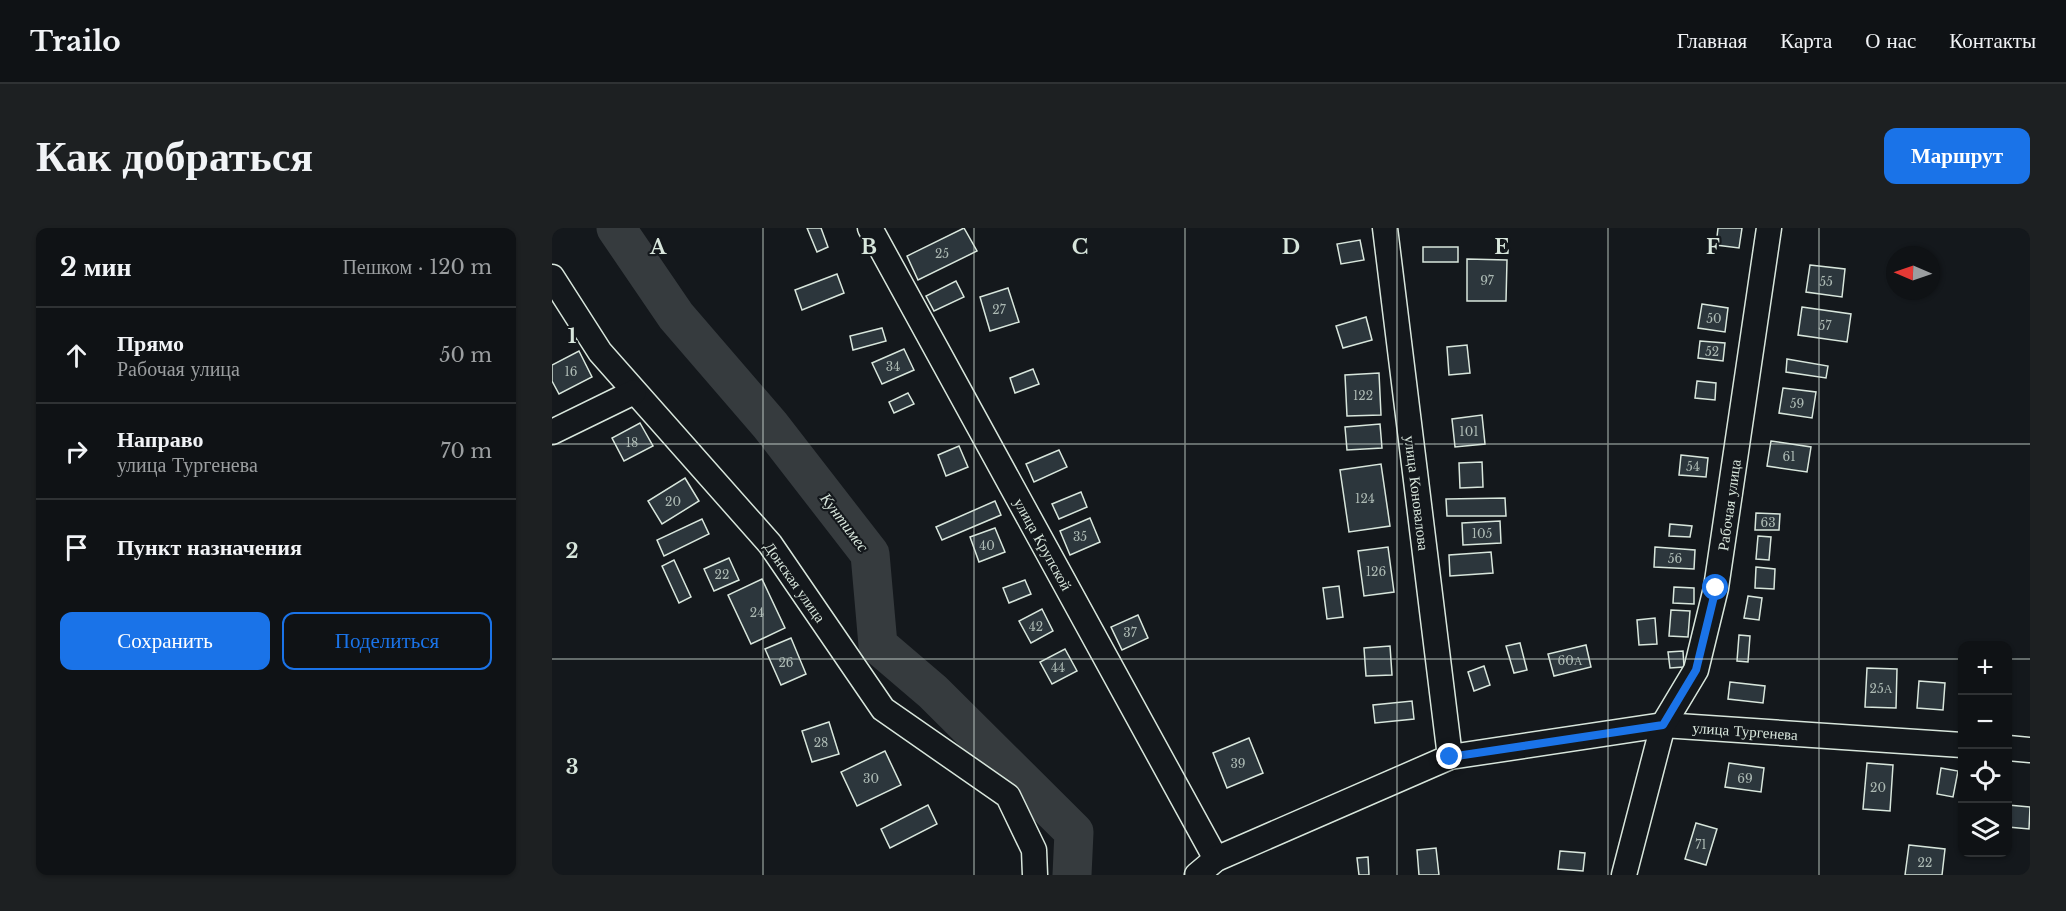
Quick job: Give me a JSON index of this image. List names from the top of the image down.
{
  "streets": {
    "street": [
      "улица Коновалова",
      "Рабочая улица",
      "улица Крупской",
      "Донская улица",
      "улица Тургенева"
    ]
  },
  "crossings": [
    ["улица Коновалова", "улица Тургенева"],
    ["Рабочая улица", "улица Тургенева"],
    ["улица Крупской", "улица Тургенева"]
  ],
  "water": ["Кунтимес"],
  "house_numbers": [
    "25",
    "97",
    "55",
    "27",
    "50",
    "57",
    "52",
    "34",
    "16",
    "122",
    "59",
    "101",
    "18",
    "61",
    "54",
    "124",
    "20",
    "63",
    "105",
    "35",
    "40",
    "56",
    "126",
    "22",
    "24",
    "42",
    "37",
    "60А",
    "26",
    "44",
    "25А",
    "28",
    "39",
    "30",
    "69",
    "20",
    "71",
    "22"
  ],
  "north": "left",
  "page": {
    "header": "Trailo",
    "nav": [
      "Главная",
      "Карта",
      "О нас",
      "Контакты"
    ],
    "buttons": [
      "Маршрут",
      ["Сохранить", "Поделиться"]
    ],
    "title": "Как добраться",
    "heading": ["2 мин", "Пешком · 120 m"],
    "list": [
      ["Прямо", "Рабочая улица", "50 m"],
      ["Направо", "улица Тургенева", "70 m"],
      "Пункт назначения"
    ],
    "map_buttons": ["+", "−"]
  },
  "grid": {
    "columns": [
      "A",
      "B",
      "C",
      "D",
      "E",
      "F"
    ],
    "rows": ["1", "2", "3"]
  }
}
